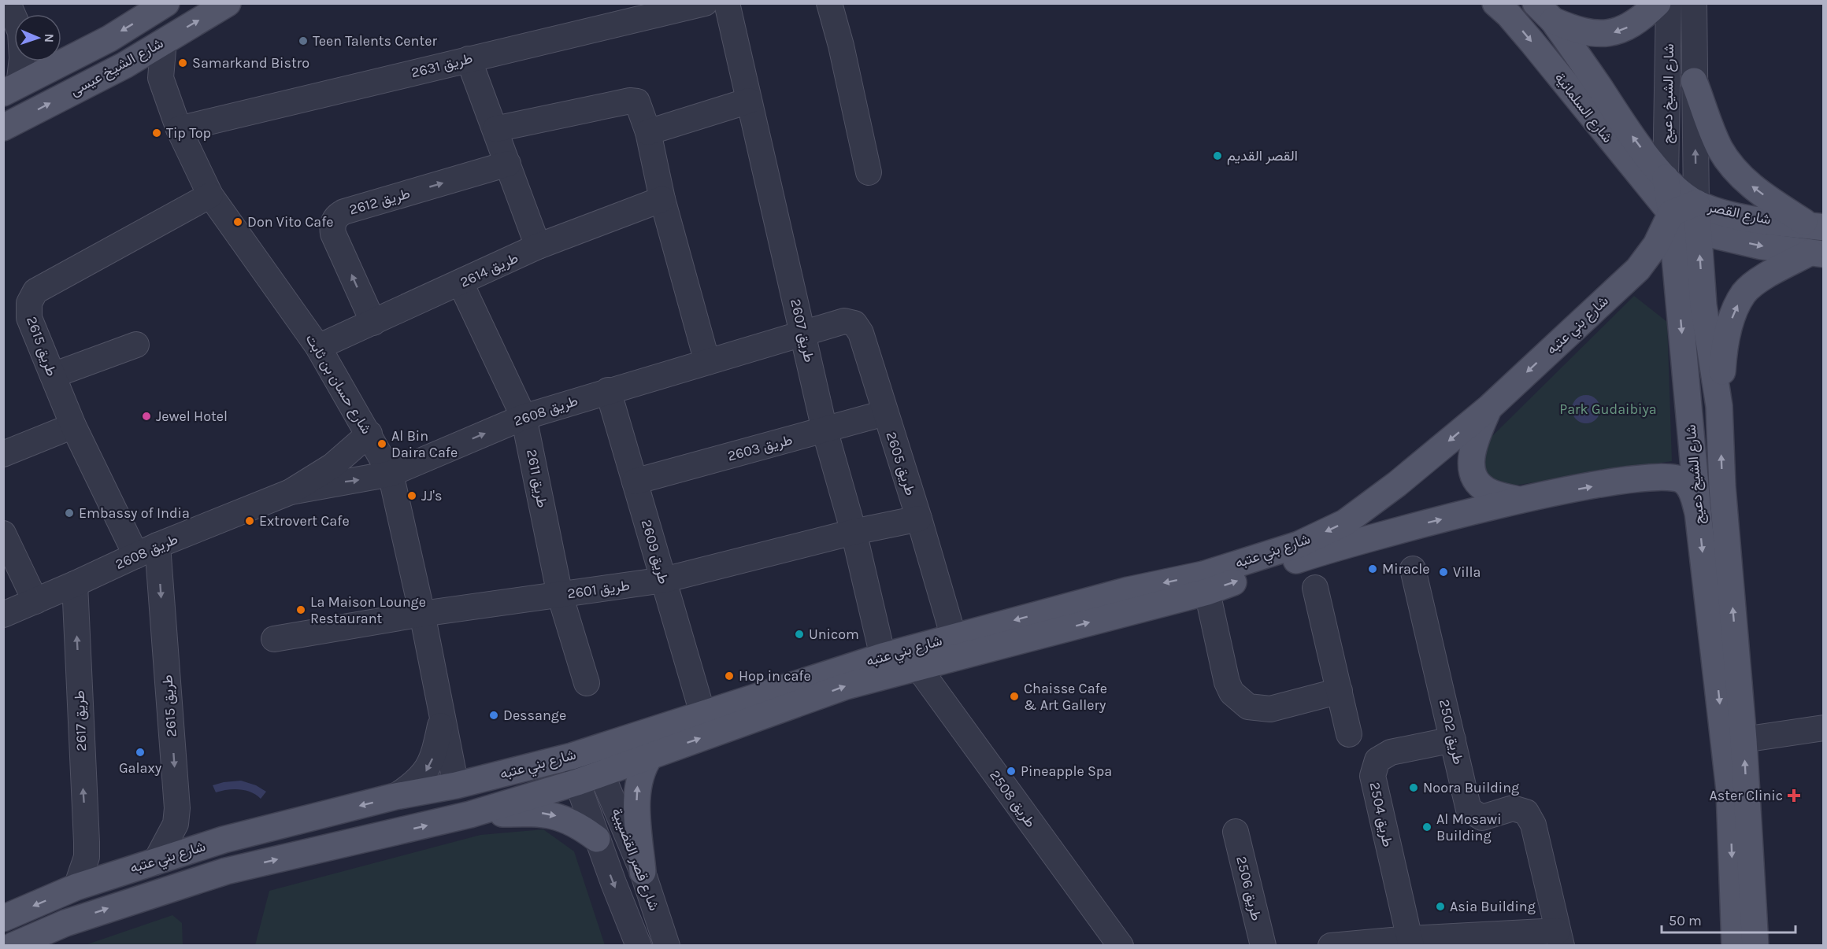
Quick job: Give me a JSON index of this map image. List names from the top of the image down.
{
  "streets": {
    "main road": [
      "شارع الشيخ عيسى",
      "شارع الشيخ دعيج",
      "شارع السلمانية",
      "شارع القصر",
      "شارع بني عتبه"
    ],
    "street": [
      "طريق 2631",
      "طريق 2612",
      "طريق 2614",
      "طريق 2607",
      "طريق 2615",
      "شارع حسان بن ثابت",
      "طريق 2608",
      "طريق 2603",
      "طريق 2605",
      "طريق 2611",
      "طريق 2609",
      "طريق 2601",
      "طريق 2617",
      "طريق 2502",
      "طريق 2508",
      "طريق 2504",
      "شارع قصر القضيبية",
      "طريق 2506"
    ]
  },
  "crossings": [
    ["طريق 2631", "شارع حسان بن ثابت"],
    ["شارع الشيخ عيسى", "شارع حسان بن ثابت"],
    ["شارع الشيخ دعيج", "شارع السلمانية"],
    ["شارع الشيخ دعيج", "شارع القصر"],
    ["شارع الشيخ دعيج", "شارع بني عتبه"],
    ["شارع السلمانية", "شارع القصر"],
    ["شارع السلمانية", "شارع بني عتبه"],
    ["طريق 2612", "طريق 2614"],
    ["شارع القصر", "شارع بني عتبه"],
    ["طريق 2614", "شارع حسان بن ثابت"],
    ["طريق 2614", "طريق 2611"],
    ["شارع بني عتبه", "طريق 2607"],
    ["شارع بني عتبه", "طريق 2615"],
    ["شارع بني عتبه", "شارع حسان بن ثابت"],
    ["شارع بني عتبه", "طريق 2605"],
    ["شارع بني عتبه", "طريق 2609"],
    ["شارع بني عتبه", "طريق 2617"],
    ["شارع بني عتبه", "طريق 2508"],
    ["شارع بني عتبه", "شارع قصر القضيبية"],
    ["طريق 2607", "طريق 2608"],
    ["طريق 2607", "طريق 2603"],
    ["طريق 2607", "طريق 2605"],
    ["طريق 2607", "طريق 2601"],
    ["طريق 2615", "شارع حسان بن ثابت"],
    ["طريق 2615", "طريق 2608"],
    ["شارع حسان بن ثابت", "طريق 2608"],
    ["شارع حسان بن ثابت", "طريق 2601"],
    ["طريق 2608", "طريق 2605"],
    ["طريق 2608", "طريق 2611"],
    ["طريق 2608", "طريق 2609"],
    ["طريق 2608", "طريق 2617"],
    ["طريق 2603", "طريق 2605"],
    ["طريق 2603", "طريق 2609"],
    ["طريق 2605", "طريق 2601"],
    ["طريق 2611", "طريق 2601"],
    ["طريق 2609", "طريق 2601"],
    ["طريق 2502", "طريق 2504"]
  ],
  "one_way": ["طريق 2615", "طريق 2617"],
  "parks": ["Park Gudaibiya"],
  "places": {
    "other": [
      "Teen Talents Center",
      "Samarkand Bistro",
      "Tip Top",
      "القصر القديم",
      "Don Vito Cafe",
      "Jewel Hotel",
      "Al Bin Daira Cafe",
      "JJ's",
      "Embassy of India",
      "Extrovert Cafe",
      "Miracle",
      "Villa",
      "La Maison Lounge Restaurant",
      "Unicom",
      "Hop in cafe",
      "Chaisse Cafe & Art Gallery",
      "Dessange",
      "Galaxy",
      "Pineapple Spa",
      "Noora Building",
      "Al Mosawi Building",
      "Asia Building"
    ],
    "health": ["Aster Clinic"]
  },
  "scale_bar": "50 m",
  "north": "right"
}
